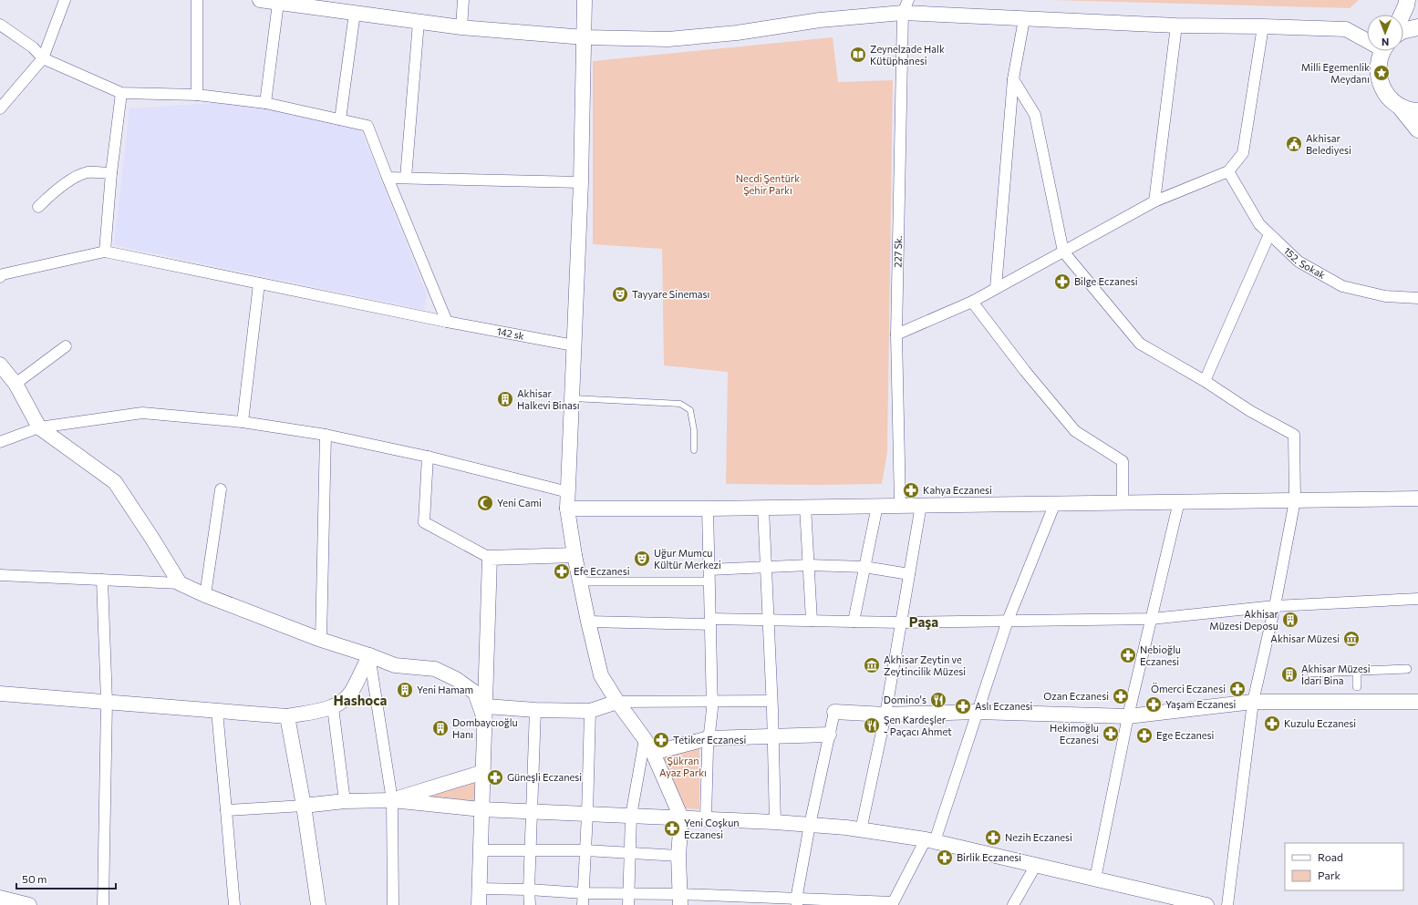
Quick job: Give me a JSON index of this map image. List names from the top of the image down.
{
  "streets": {
    "street": ["227 Sk.", "152. Sokak", "142 sk"]
  },
  "districts": ["Paşa", "Hashoca"],
  "parks": ["Necdi Şentürk Şehir Parkı", "Şükran Ayaz Parkı"],
  "places": {
    "library": ["Zeynelzade Halk Kütüphanesi"],
    "place": ["Milli Egemenlik Meydanı"],
    "public building": ["Akhisar Belediyesi"],
    "pharmacy": [
      "Bilge Eczanesi",
      "Kahya Eczanesi",
      "Efe Eczanesi",
      "Nebioğlu Eczanesi",
      "Ömerci Eczanesi",
      "Ozan Eczanesi",
      "Yaşam Eczanesi",
      "Aslı Eczanesi",
      "Kuzulu Eczanesi",
      "Hekimoğlu Eczanesi",
      "Ege Eczanesi",
      "Tetiker Eczanesi",
      "Güneşli Eczanesi",
      "Yeni Coşkun Eczanesi",
      "Nezih Eczanesi",
      "Birlik Eczanesi"
    ],
    "theatre": ["Tayyare Sineması", "Uğur Mumcu Kültür Merkezi"],
    "building": [
      "Akhisar Halkevi Binası",
      "Akhisar Müzesi Deposu",
      "Akhisar Müzesi İdari Bina",
      "Yeni Hamam",
      "Dombaycıoğlu Hanı"
    ],
    "mosque": ["Yeni Cami"],
    "museum": ["Akhisar Müzesi", "Akhisar Zeytin ve Zeytincilik Müzesi"],
    "restaurant": ["Domino's", "Şen Kardeşler - Paçacı Ahmet"]
  },
  "legend": ["Road", "Park"],
  "scale_bar": "50 m",
  "north": "bottom"
}
